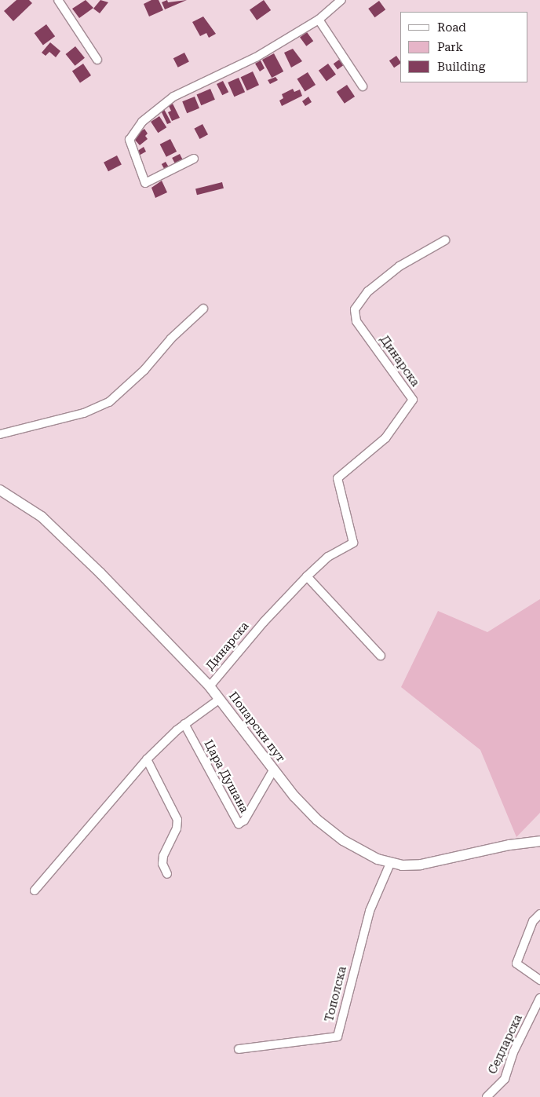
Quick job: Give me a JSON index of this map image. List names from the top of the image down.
{
  "streets": {
    "street": [
      "Динарска",
      "Попарски пут",
      "Цара Душана",
      "Тополска",
      "Седларска"
    ]
  },
  "crossings": [
    ["Динарска", "Попарски пут"],
    ["Попарски пут", "Цара Душана"],
    ["Попарски пут", "Тополска"]
  ],
  "legend": ["Road", "Park", "Building"]
}
